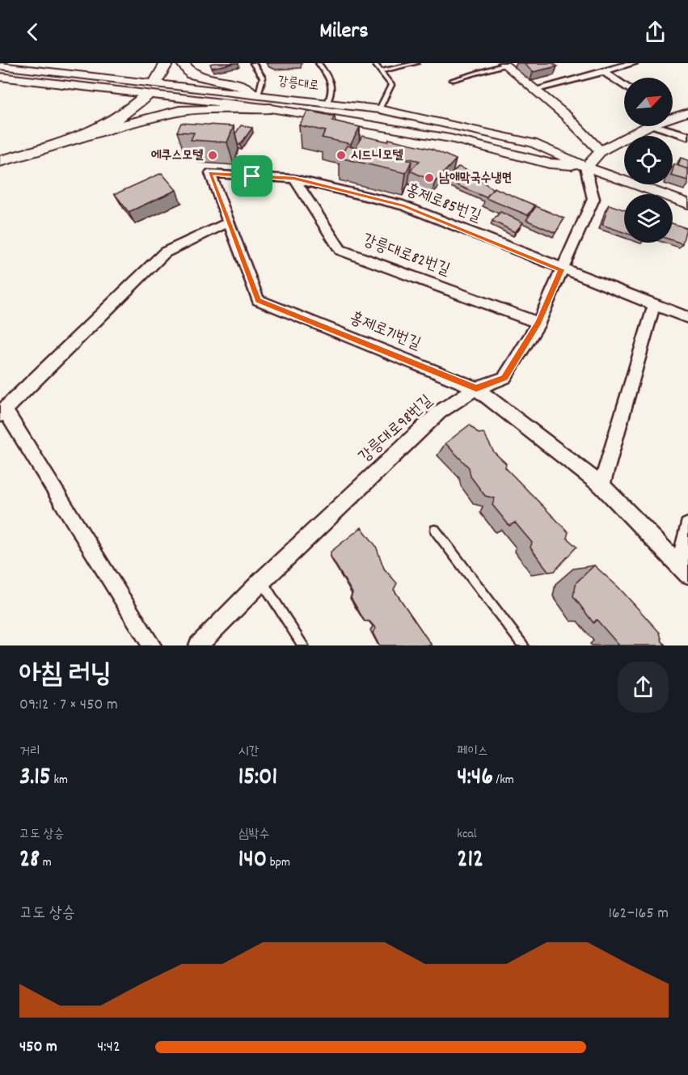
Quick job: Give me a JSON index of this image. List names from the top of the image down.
{
  "streets": {
    "street": [
      "강릉대로",
      "홍제로85번길",
      "강릉대로82번길",
      "홍제로71번길",
      "강릉대로98번길"
    ]
  },
  "crossings": [
    ["강릉대로", "강릉대로98번길"],
    ["홍제로85번길", "강릉대로82번길"],
    ["홍제로85번길", "홍제로71번길"],
    ["홍제로85번길", "강릉대로98번길"],
    ["강릉대로82번길", "강릉대로98번길"],
    ["홍제로71번길", "강릉대로98번길"]
  ],
  "places": ["에쿠스모텔", "시드니모텔", "남애막국수냉면"],
  "north": "top right",
  "page": {
    "header": "Milers",
    "heading": ["아침 러닝", "09:12 · 7 × 450 m"],
    "stats": [
      ["거리", "3.15 km"],
      ["시간", "15:01"],
      ["페이스", "4:46 /km"],
      ["고도 상승", "28 m"],
      ["심박수", "140 bpm"],
      ["kcal", "212"]
    ],
    "chart": ["고도 상승", "162–165 m"],
    "list": [
      {
        "name": "450 m",
        "note": "4:42"
      }
    ]
  }
}
